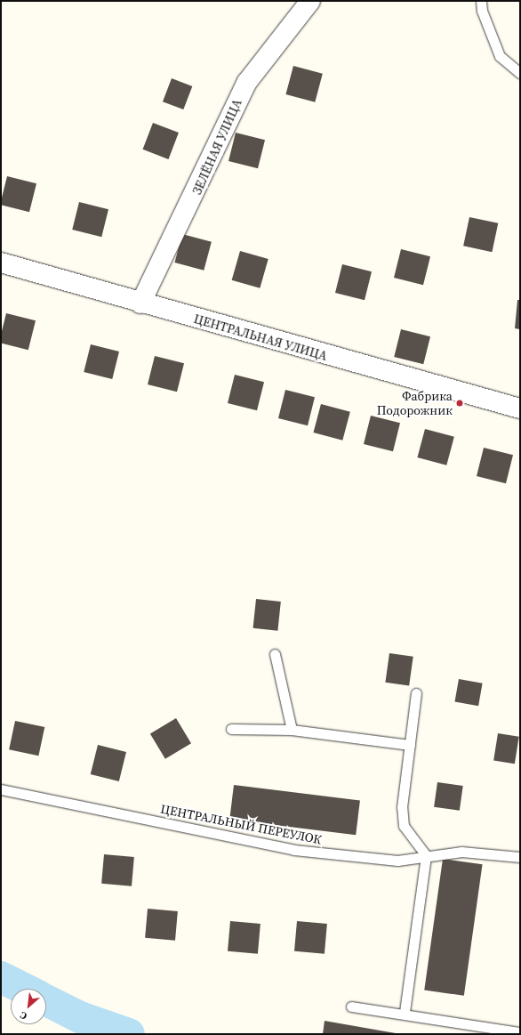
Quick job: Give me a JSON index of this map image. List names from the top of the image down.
{
  "streets": {
    "street": ["ЗЕЛЁНАЯ УЛИЦА", "ЦЕНТРАЛЬНАЯ УЛИЦА"],
    "lane": ["ЦЕНТРАЛЬНЫЙ ПЕРЕУЛОК"]
  },
  "crossings": [
    ["ЗЕЛЁНАЯ УЛИЦА", "ЦЕНТРАЛЬНАЯ УЛИЦА"]
  ],
  "places": ["Фабрика Подорожник"],
  "north": "bottom left"
}
